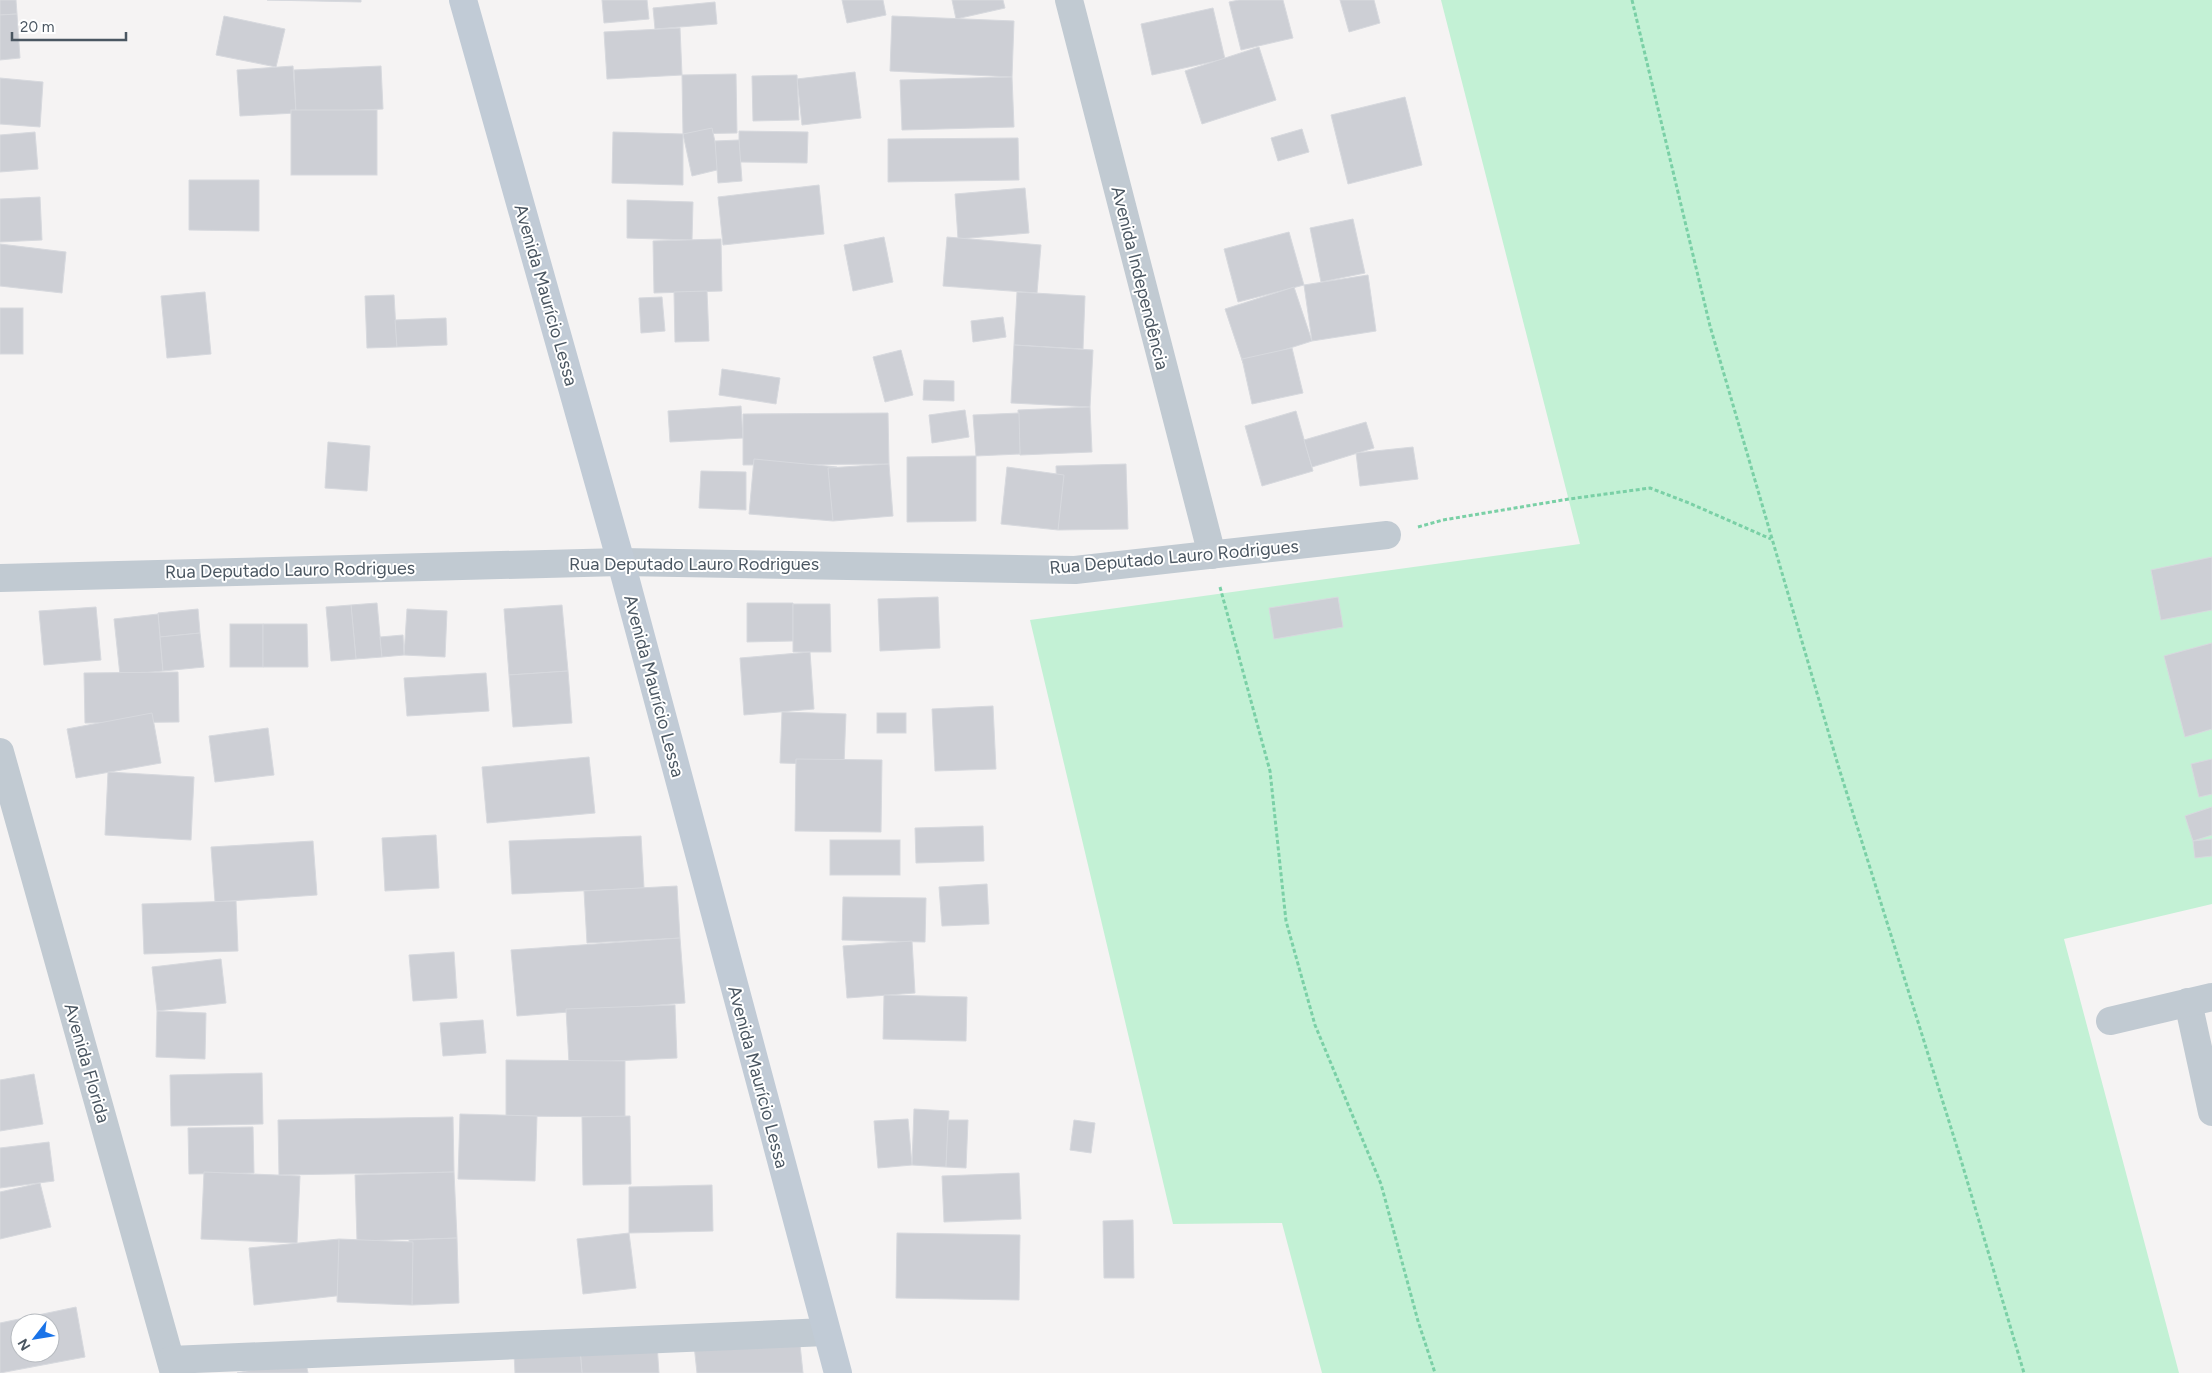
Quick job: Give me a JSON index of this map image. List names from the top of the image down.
{
  "streets": {
    "street": [
      "Avenida Independência",
      "Avenida Maurício Lessa",
      "Rua Deputado Lauro Rodrigues",
      "Avenida Florida"
    ]
  },
  "crossings": [
    ["Avenida Independência", "Rua Deputado Lauro Rodrigues"],
    ["Avenida Maurício Lessa", "Rua Deputado Lauro Rodrigues"]
  ],
  "scale_bar": "20 m",
  "north": "bottom left"
}
